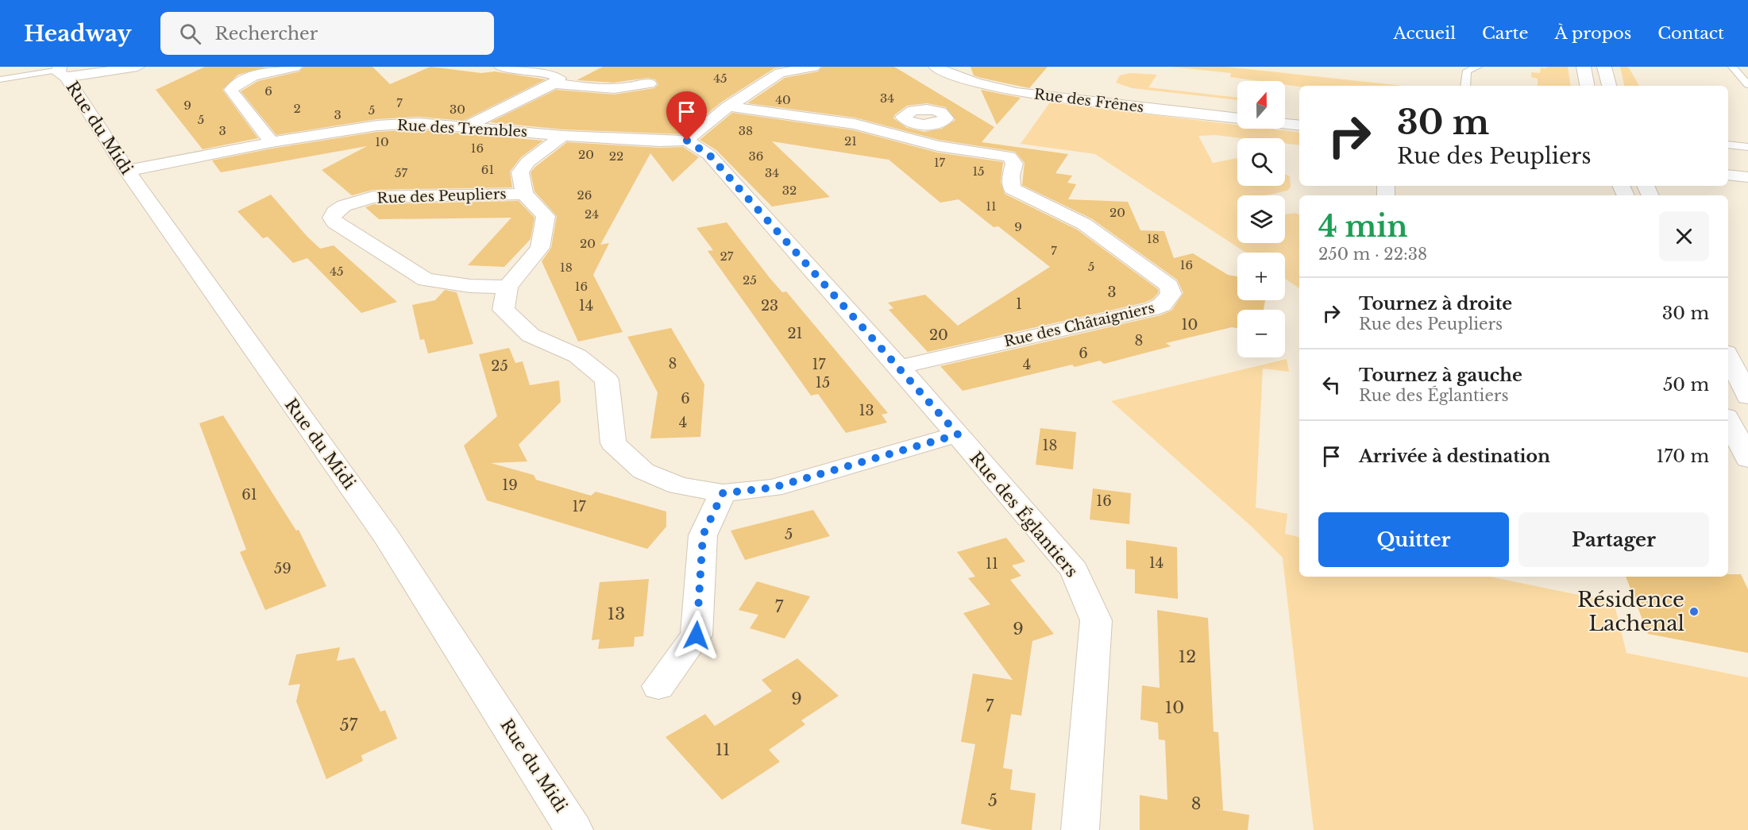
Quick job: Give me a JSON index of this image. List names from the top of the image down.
{
  "streets": {
    "street": [
      "Rue des Frênes",
      "Rue du Midi",
      "Rue des Trembles",
      "Rue des Peupliers",
      "Rue des Châtaigniers",
      "Rue des Églantiers"
    ]
  },
  "crossings": [
    ["Rue du Midi", "Rue des Trembles"],
    ["Rue des Trembles", "Rue des Peupliers"],
    ["Rue des Trembles", "Rue des Églantiers"],
    ["Rue des Châtaigniers", "Rue des Églantiers"]
  ],
  "places": ["Résidence Lachenal"],
  "house_numbers": [
    "45",
    "6",
    "34",
    "40",
    "7",
    "9",
    "2",
    "30",
    "5",
    "3",
    "5",
    "3",
    "38",
    "21",
    "10",
    "16",
    "20",
    "22",
    "36",
    "17",
    "61",
    "15",
    "57",
    "34",
    "32",
    "26",
    "11",
    "20",
    "24",
    "9",
    "18",
    "20",
    "7",
    "27",
    "16",
    "5",
    "18",
    "45",
    "25",
    "16",
    "3",
    "1",
    "14",
    "23",
    "10",
    "21",
    "20",
    "8",
    "6",
    "8",
    "17",
    "4",
    "25",
    "15",
    "6",
    "13",
    "4",
    "18",
    "19",
    "61",
    "16",
    "17",
    "5",
    "14",
    "11",
    "59",
    "7",
    "13",
    "9",
    "12",
    "9",
    "7",
    "10",
    "57",
    "11",
    "5",
    "8"
  ],
  "north": "top",
  "page": {
    "header": "Headway",
    "search": "Rechercher",
    "nav": [
      "Accueil",
      "Carte",
      "À propos",
      "Contact"
    ],
    "map_buttons": ["+", "−"],
    "turn": ["30 m", "Rue des Peupliers"],
    "heading": ["4 min", "250 m · 22:38"],
    "list": [
      {
        "name": "Tournez à droite",
        "note": "Rue des Peupliers",
        "value": "30 m"
      },
      {
        "name": "Tournez à gauche",
        "note": "Rue des Églantiers",
        "value": "50 m"
      },
      {
        "name": "Arrivée à destination",
        "value": "170 m"
      }
    ],
    "buttons": ["Quitter", "Partager"]
  }
}
